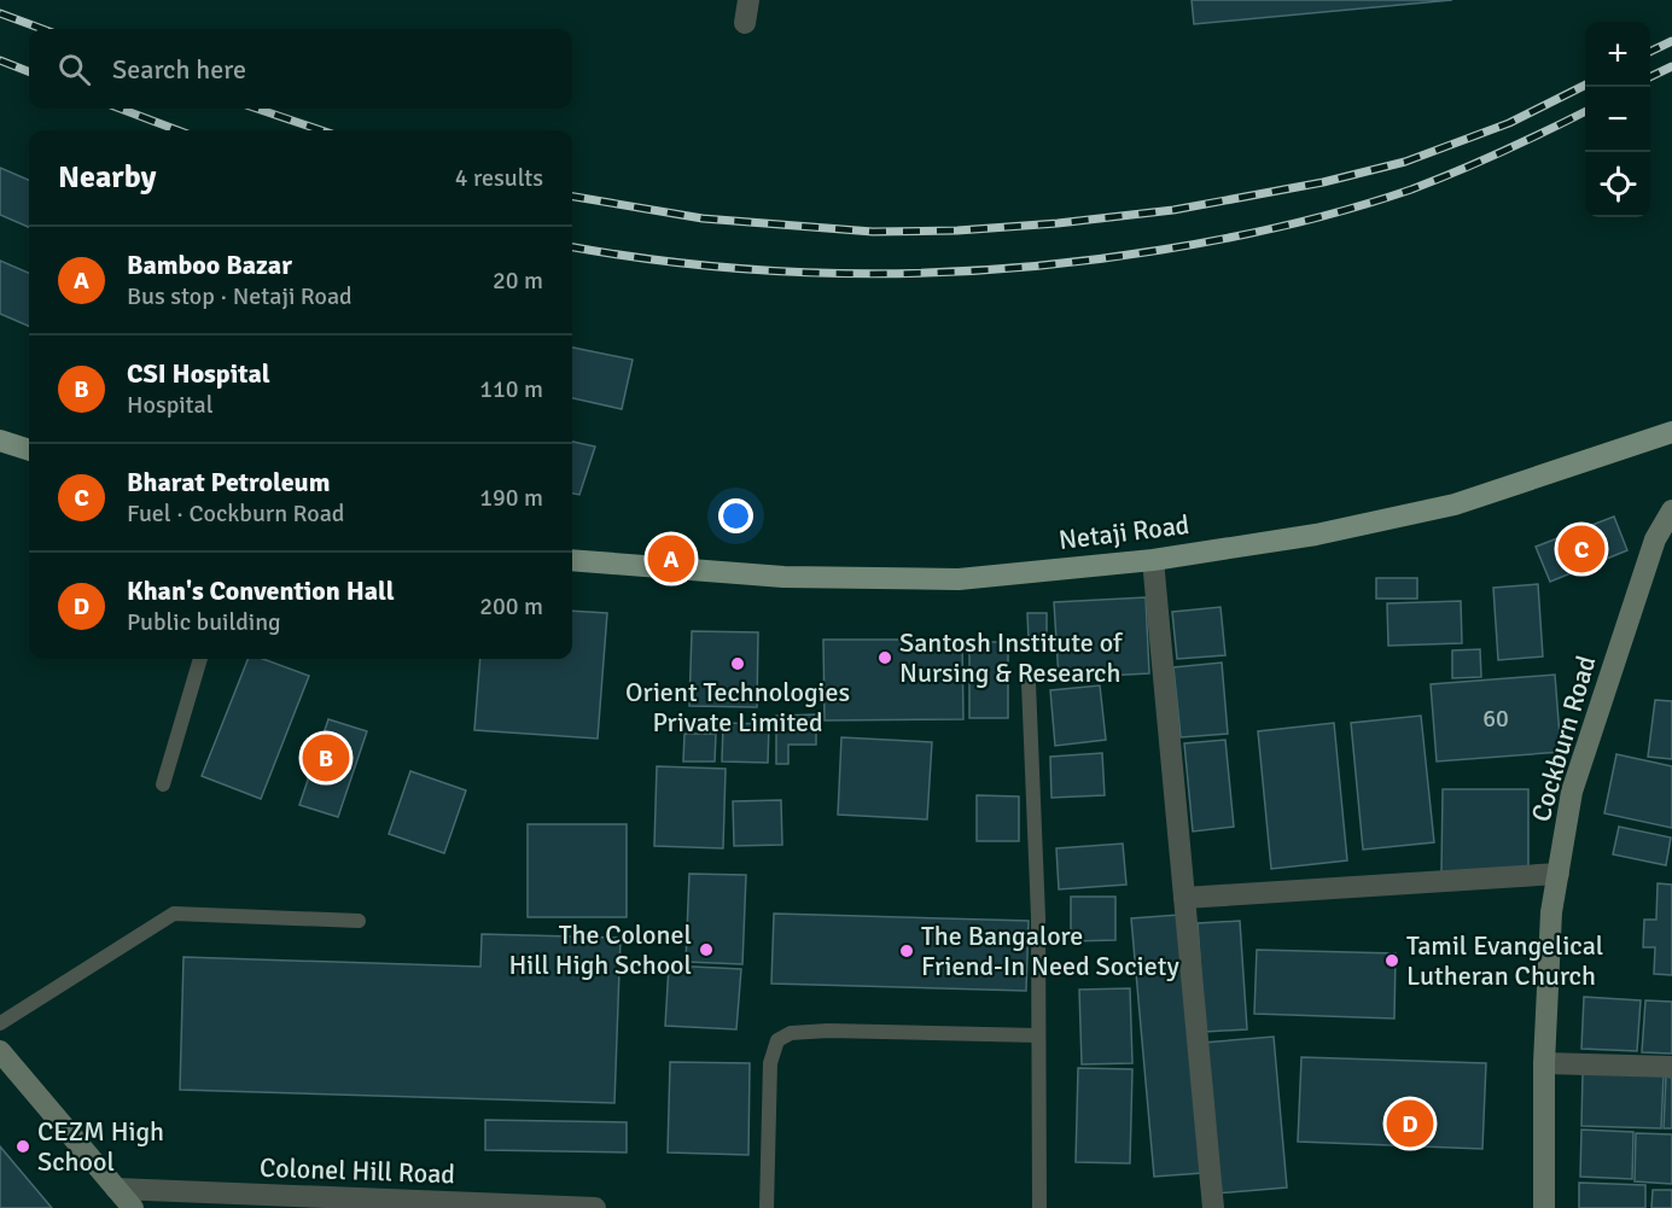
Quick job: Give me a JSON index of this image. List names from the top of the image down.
{
  "streets": {
    "main road": ["Netaji Road"],
    "street": ["Cockburn Road", "Colonel Hill Road"]
  },
  "places": [
    "Santosh Institute of Nursing & Research",
    "Orient Technologies Private Limited",
    "The Colonel Hill High School",
    "The Bangalore Friend-In Need Society",
    "Tamil Evangelical Lutheran Church",
    "CEZM High School"
  ],
  "house_numbers": ["60"],
  "page": {
    "map_buttons": ["+", "−"],
    "search": "Search here",
    "heading": ["Nearby", "4 results"],
    "list": [
      {
        "mark": "A",
        "name": "Bamboo Bazar",
        "note": "Bus stop · Netaji Road",
        "value": "20 m"
      },
      {
        "mark": "B",
        "name": "CSI Hospital",
        "note": "Hospital",
        "value": "110 m"
      },
      {
        "mark": "C",
        "name": "Bharat Petroleum",
        "note": "Fuel · Cockburn Road",
        "value": "190 m"
      },
      {
        "mark": "D",
        "name": "Khan's Convention Hall",
        "note": "Public building",
        "value": "200 m"
      }
    ],
    "pins": [
      "C",
      "A",
      "B",
      "D"
    ]
  }
}
